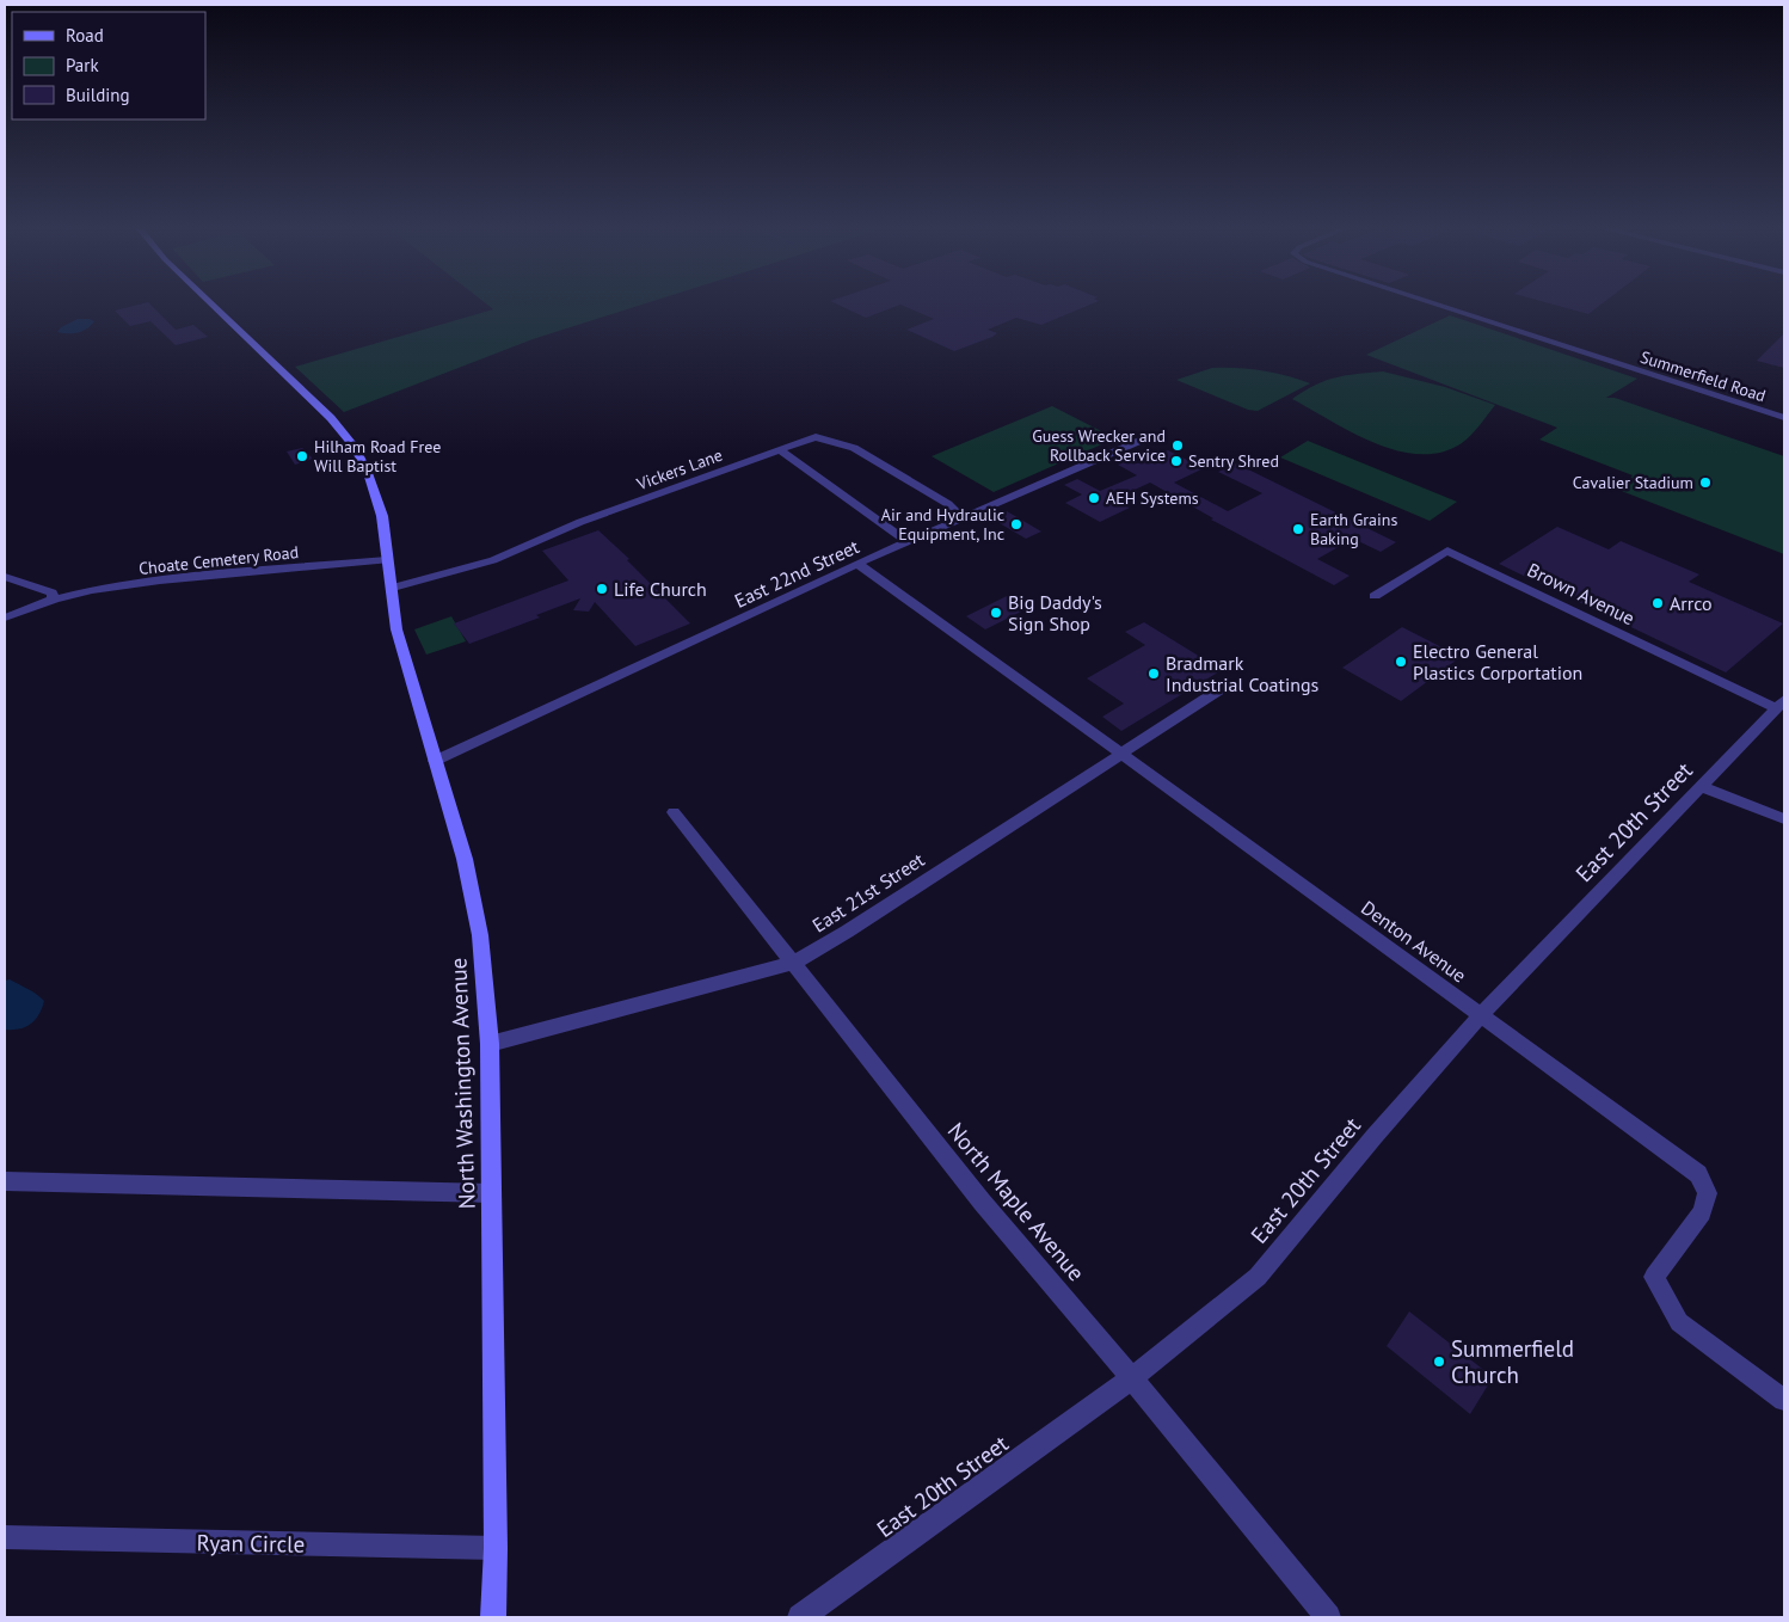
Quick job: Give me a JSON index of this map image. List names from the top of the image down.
{
  "streets": {
    "main road": ["North Washington Avenue"],
    "street": [
      "Summerfield Road",
      "Vickers Lane",
      "Choate Cemetery Road",
      "East 22nd Street",
      "Brown Avenue",
      "East 20th Street",
      "East 21st Street",
      "Denton Avenue",
      "North Maple Avenue",
      "Ryan Circle"
    ]
  },
  "crossings": [
    ["Vickers Lane", "East 22nd Street"],
    ["Vickers Lane", "North Washington Avenue"],
    ["Choate Cemetery Road", "North Washington Avenue"],
    ["East 22nd Street", "Denton Avenue"],
    ["East 22nd Street", "North Washington Avenue"],
    ["Brown Avenue", "East 20th Street"],
    ["East 20th Street", "Denton Avenue"],
    ["East 20th Street", "North Maple Avenue"],
    ["East 21st Street", "Denton Avenue"],
    ["East 21st Street", "North Washington Avenue"],
    ["East 21st Street", "North Maple Avenue"],
    ["North Washington Avenue", "Ryan Circle"]
  ],
  "places": [
    "Guess Wrecker and Rollback Service",
    "Hilham Road Free Will Baptist",
    "Sentry Shred",
    "Cavalier Stadium",
    "AEH Systems",
    "Air and Hydraulic Equipment, Inc",
    "Earth Grains Baking",
    "Life Church",
    "Arrco",
    "Big Daddy's Sign Shop",
    "Electro General Plastics Corportation",
    "Bradmark Industrial Coatings",
    "Summerfield Church"
  ],
  "legend": ["Road", "Park", "Building"]
}
